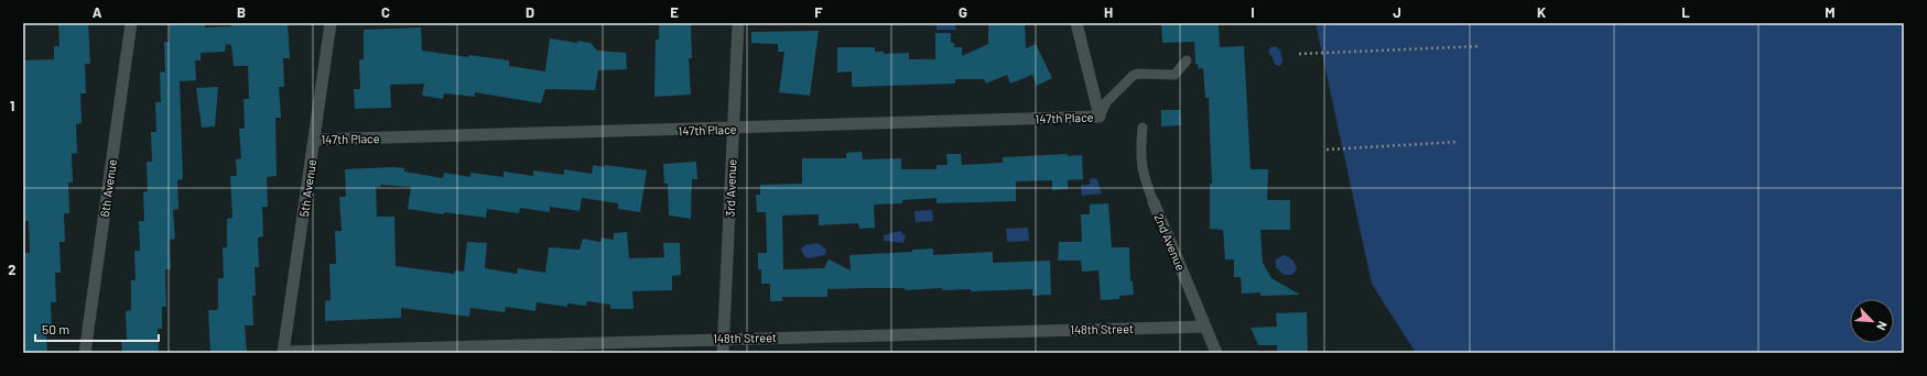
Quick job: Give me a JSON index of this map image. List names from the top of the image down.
{
  "streets": {
    "street": [
      "147th Place",
      "6th Avenue",
      "5th Avenue",
      "3rd Avenue",
      "2nd Avenue",
      "148th Street"
    ]
  },
  "crossings": [
    ["147th Place", "5th Avenue"],
    ["147th Place", "3rd Avenue"],
    ["5th Avenue", "148th Street"],
    ["3rd Avenue", "148th Street"],
    ["2nd Avenue", "148th Street"]
  ],
  "scale_bar": "50 m",
  "north": "bottom right",
  "grid": {
    "columns": [
      "A",
      "B",
      "C",
      "D",
      "E",
      "F",
      "G",
      "H",
      "I",
      "J",
      "K",
      "L",
      "M"
    ],
    "rows": ["1", "2"]
  }
}
